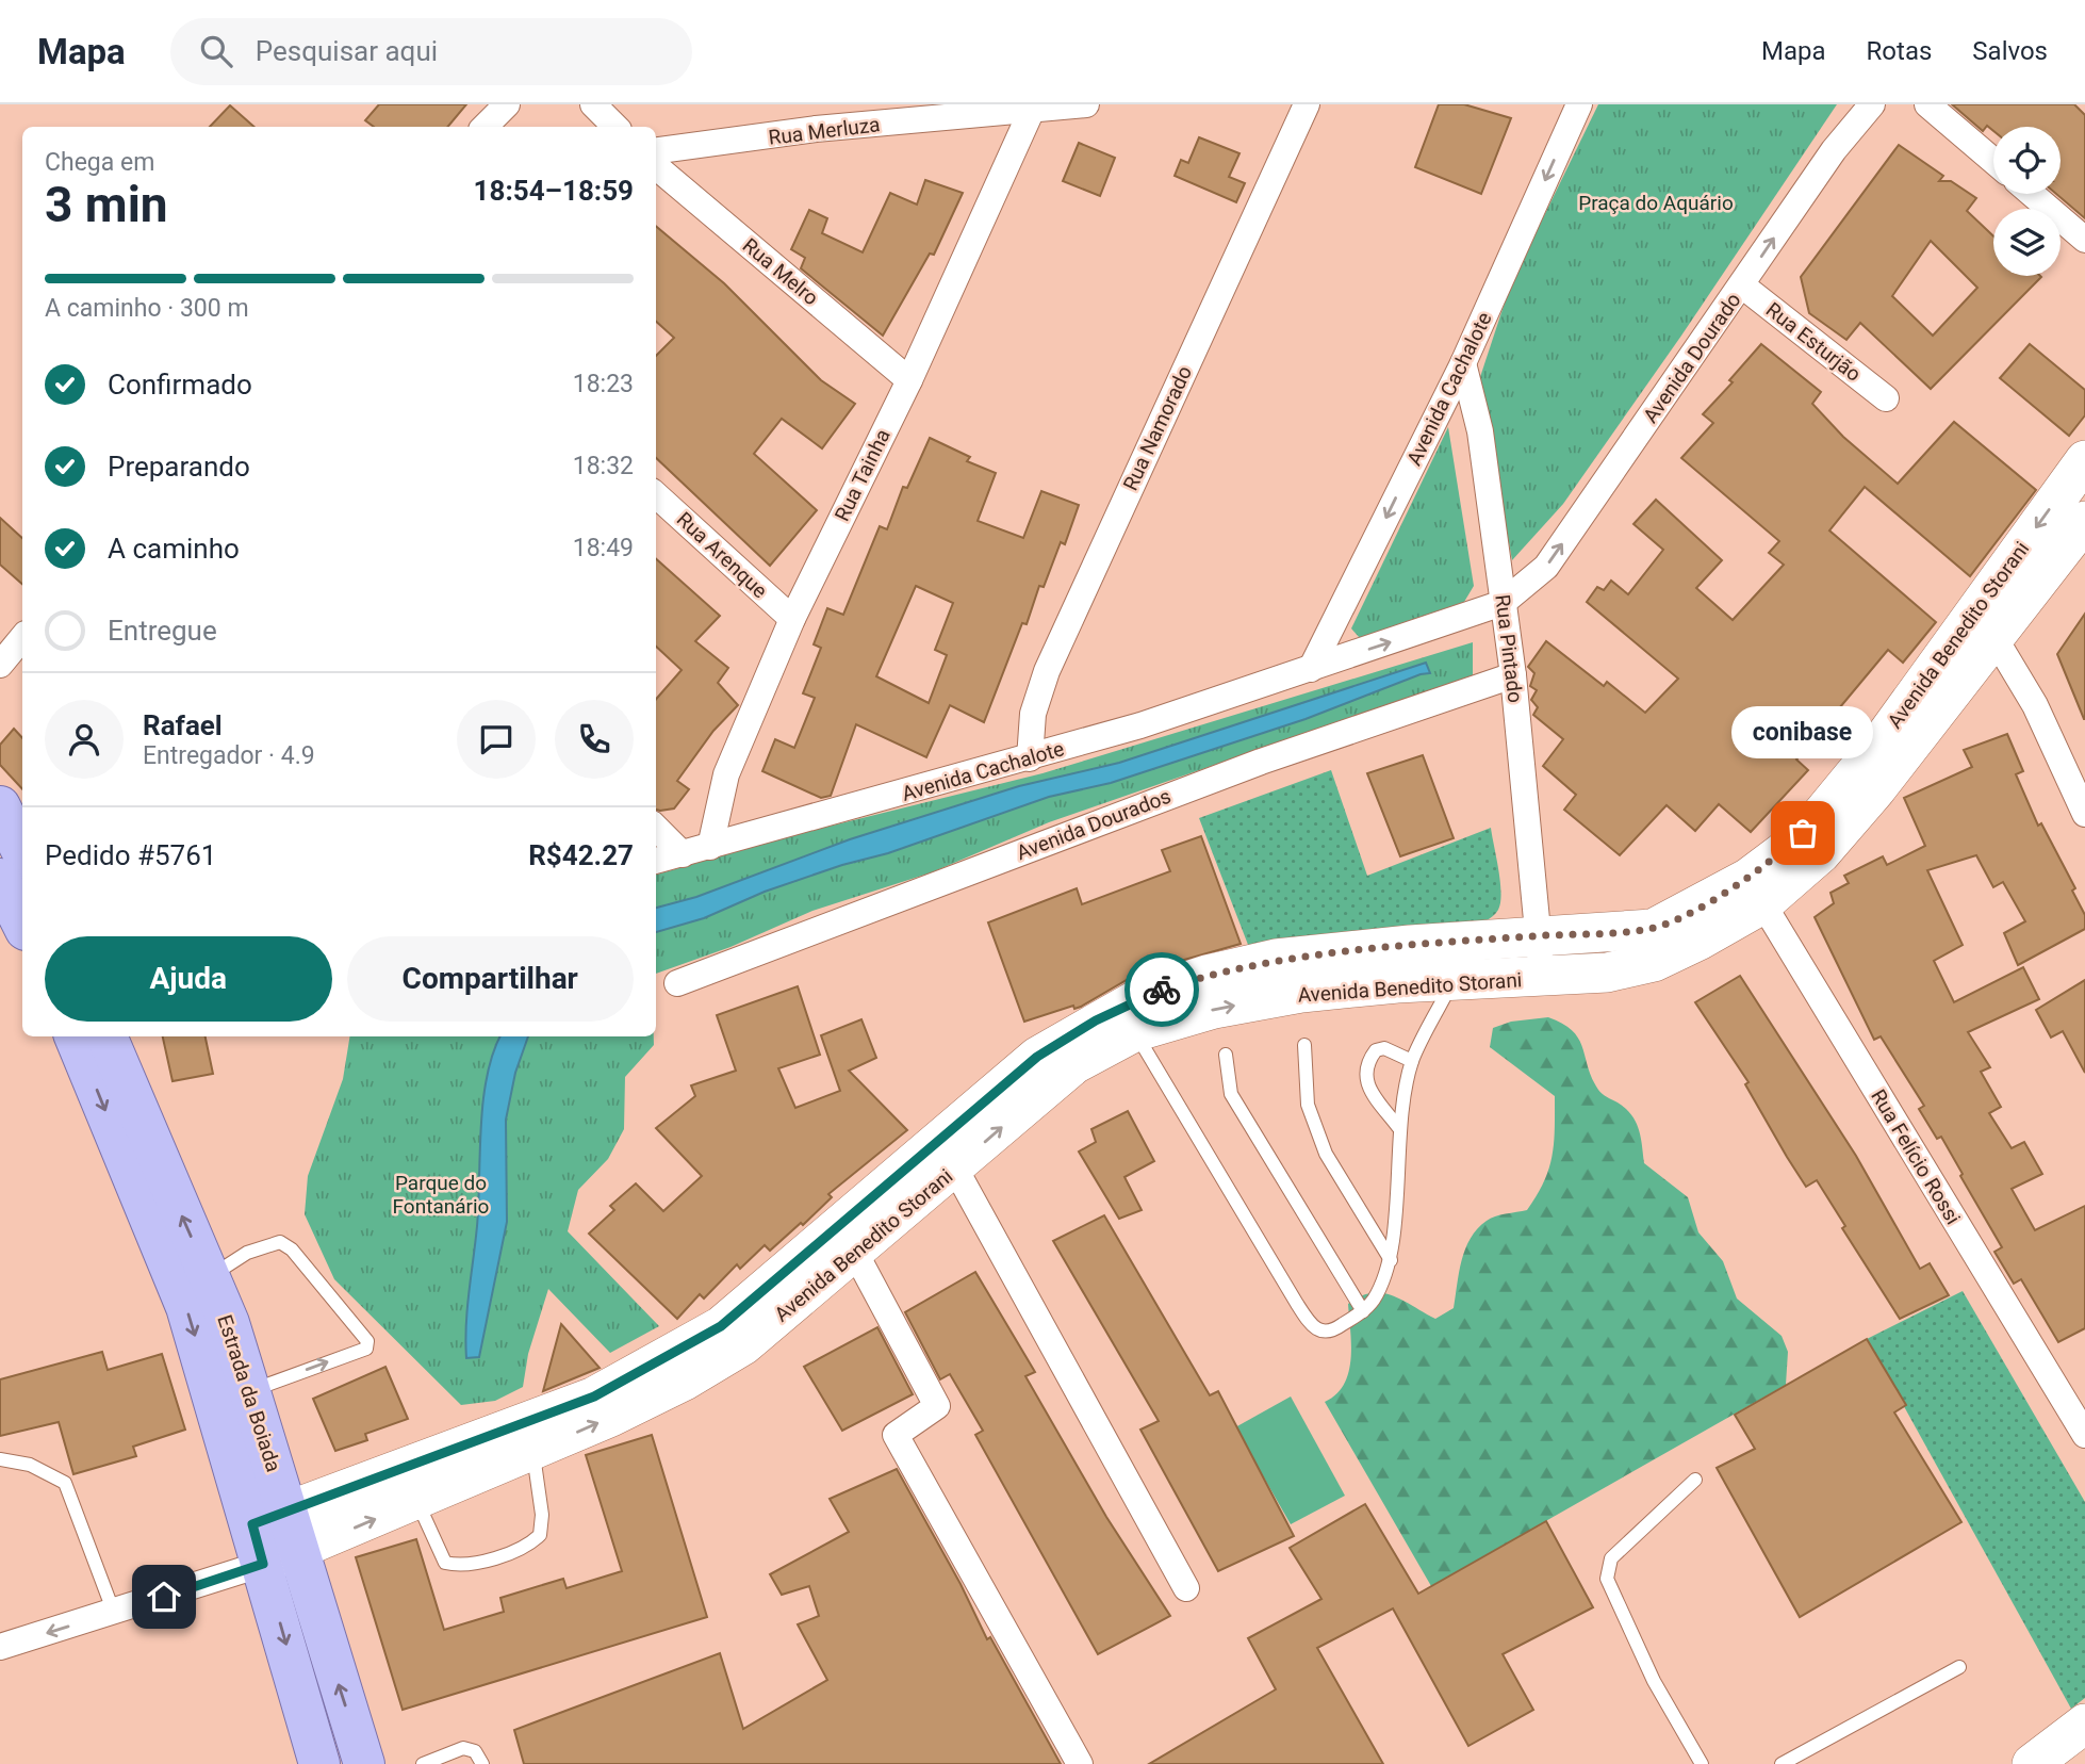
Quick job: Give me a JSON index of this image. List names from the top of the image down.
{
  "streets": {
    "main road": ["Avenida Benedito Storani", "Estrada da Boiada"],
    "street": [
      "Rua Merluza",
      "Rua Melro",
      "Rua Esturjão",
      "Avenida Dourado",
      "Avenida Cachalote",
      "Rua Namorado",
      "Rua Tainha",
      "Rua Arenque",
      "Rua Pintado",
      "Avenida Dourados",
      "Rua Felício Rossi"
    ]
  },
  "crossings": [
    ["Rua Merluza", "Rua Tainha"],
    ["Rua Melro", "Rua Tainha"],
    ["Rua Esturjão", "Avenida Dourado"],
    ["Avenida Dourado", "Avenida Cachalote"],
    ["Avenida Dourado", "Rua Pintado"],
    ["Avenida Cachalote", "Rua Namorado"],
    ["Avenida Cachalote", "Rua Tainha"],
    ["Avenida Cachalote", "Rua Pintado"],
    ["Rua Tainha", "Rua Arenque"],
    ["Avenida Benedito Storani", "Rua Pintado"],
    ["Avenida Benedito Storani", "Rua Felício Rossi"],
    ["Avenida Benedito Storani", "Estrada da Boiada"],
    ["Rua Pintado", "Avenida Dourados"]
  ],
  "one_way": ["Avenida Dourado"],
  "parks": ["Praça do Aquário", "Parque do Fontanário"],
  "places": ["conibase"],
  "page": {
    "header": "Mapa",
    "search": "Pesquisar aqui",
    "nav": ["Mapa", "Rotas", "Salvos"],
    "heading": ["3 min", "Chega em", "18:54–18:59"],
    "panel": [
      "Rafael",
      "Entregador · 4.9",
      "Pedido #5761",
      "R$42.27"
    ],
    "bar": "A caminho · 300 m",
    "list": [
      ["Confirmado", "18:23"],
      ["Preparando", "18:32"],
      ["A caminho", "18:49"],
      "Entregue"
    ],
    "bubble": "conibase",
    "buttons": ["Ajuda", "Compartilhar"]
  }
}
